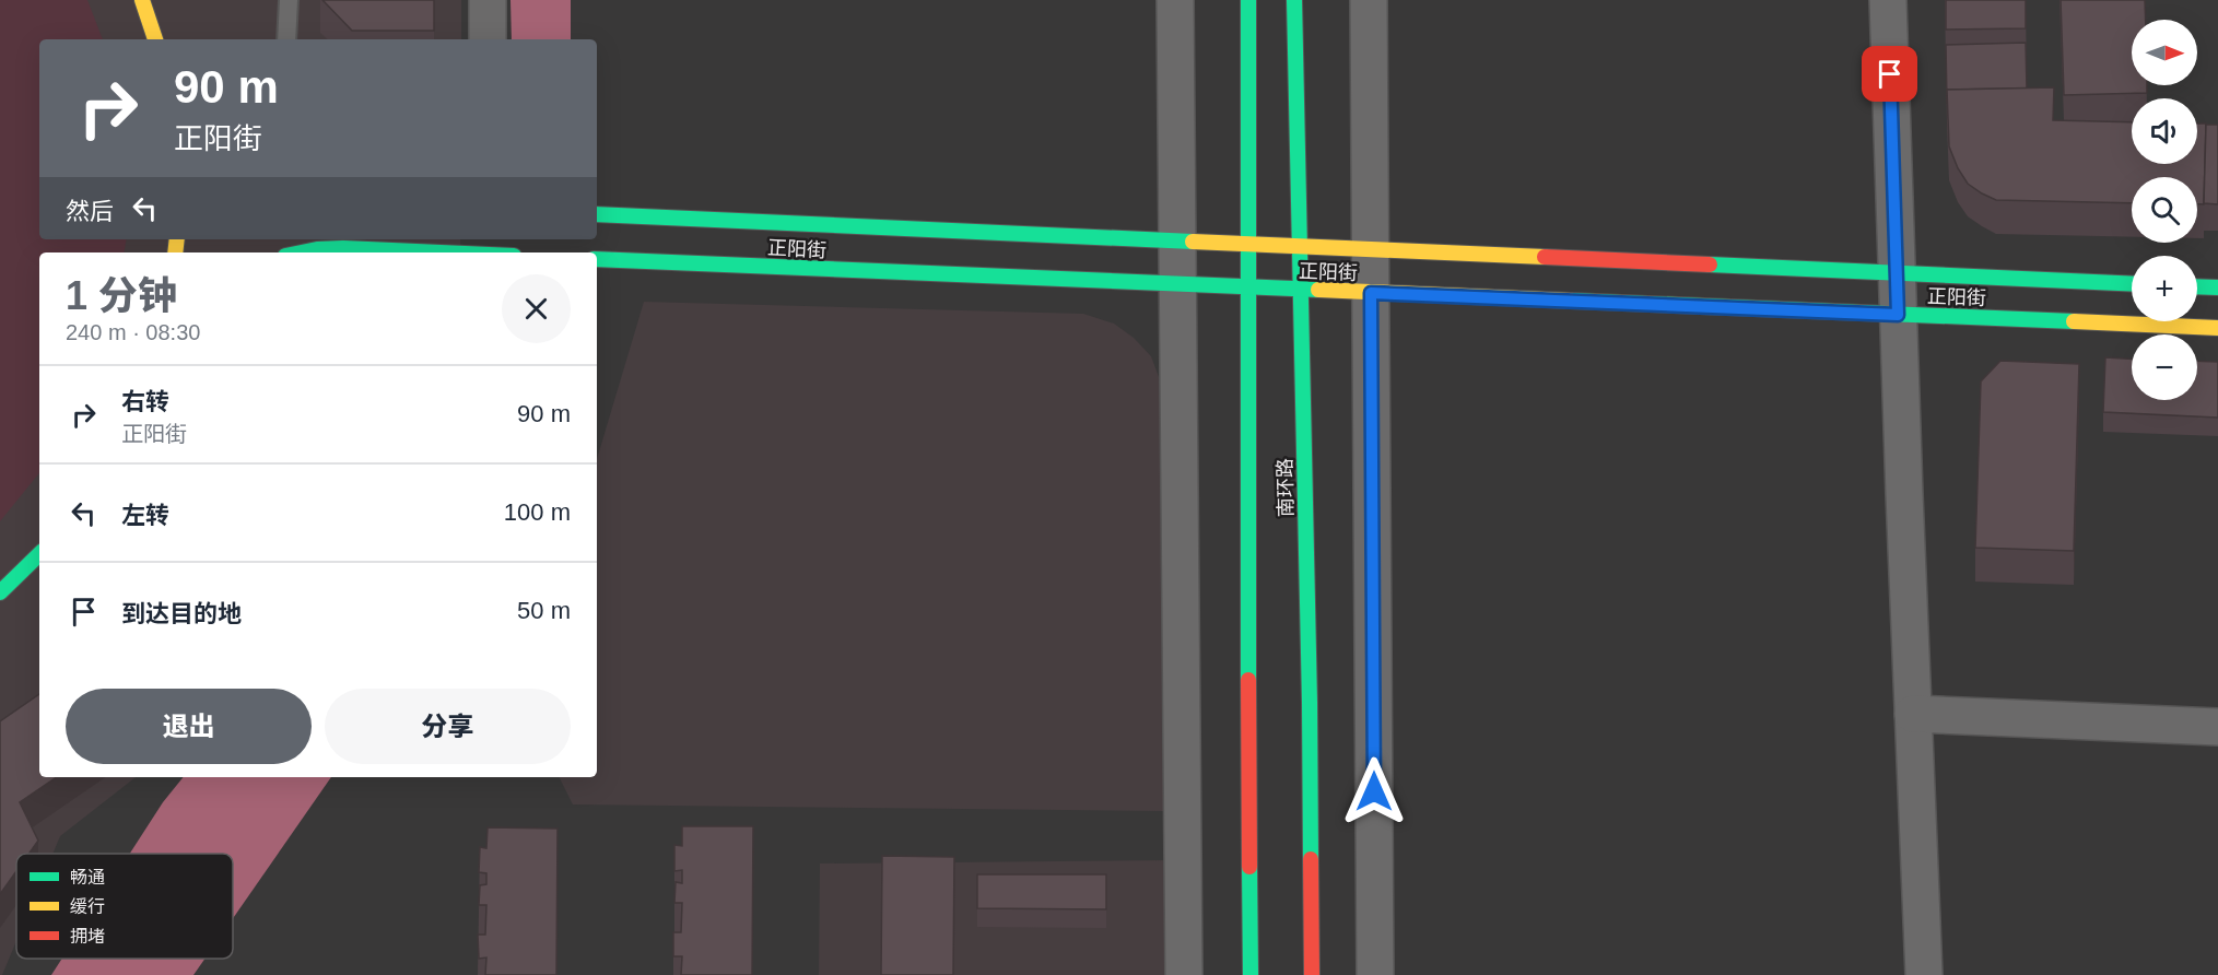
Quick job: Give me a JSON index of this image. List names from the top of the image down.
{
  "streets": {
    "main road": ["正阳街", "南环路"]
  },
  "crossings": [
    ["正阳街", "南环路"]
  ],
  "legend": ["畅通", "缓行", "拥堵"],
  "north": "right",
  "page": {
    "map_buttons": ["+", "−"],
    "turn": ["90 m", "正阳街"],
    "then": "然后",
    "heading": ["1 分钟", "240 m · 08:30"],
    "list": [
      {
        "name": "右转",
        "note": "正阳街",
        "value": "90 m"
      },
      {
        "name": "左转",
        "value": "100 m"
      },
      {
        "name": "到达目的地",
        "value": "50 m"
      }
    ],
    "buttons": ["退出", "分享"]
  }
}
